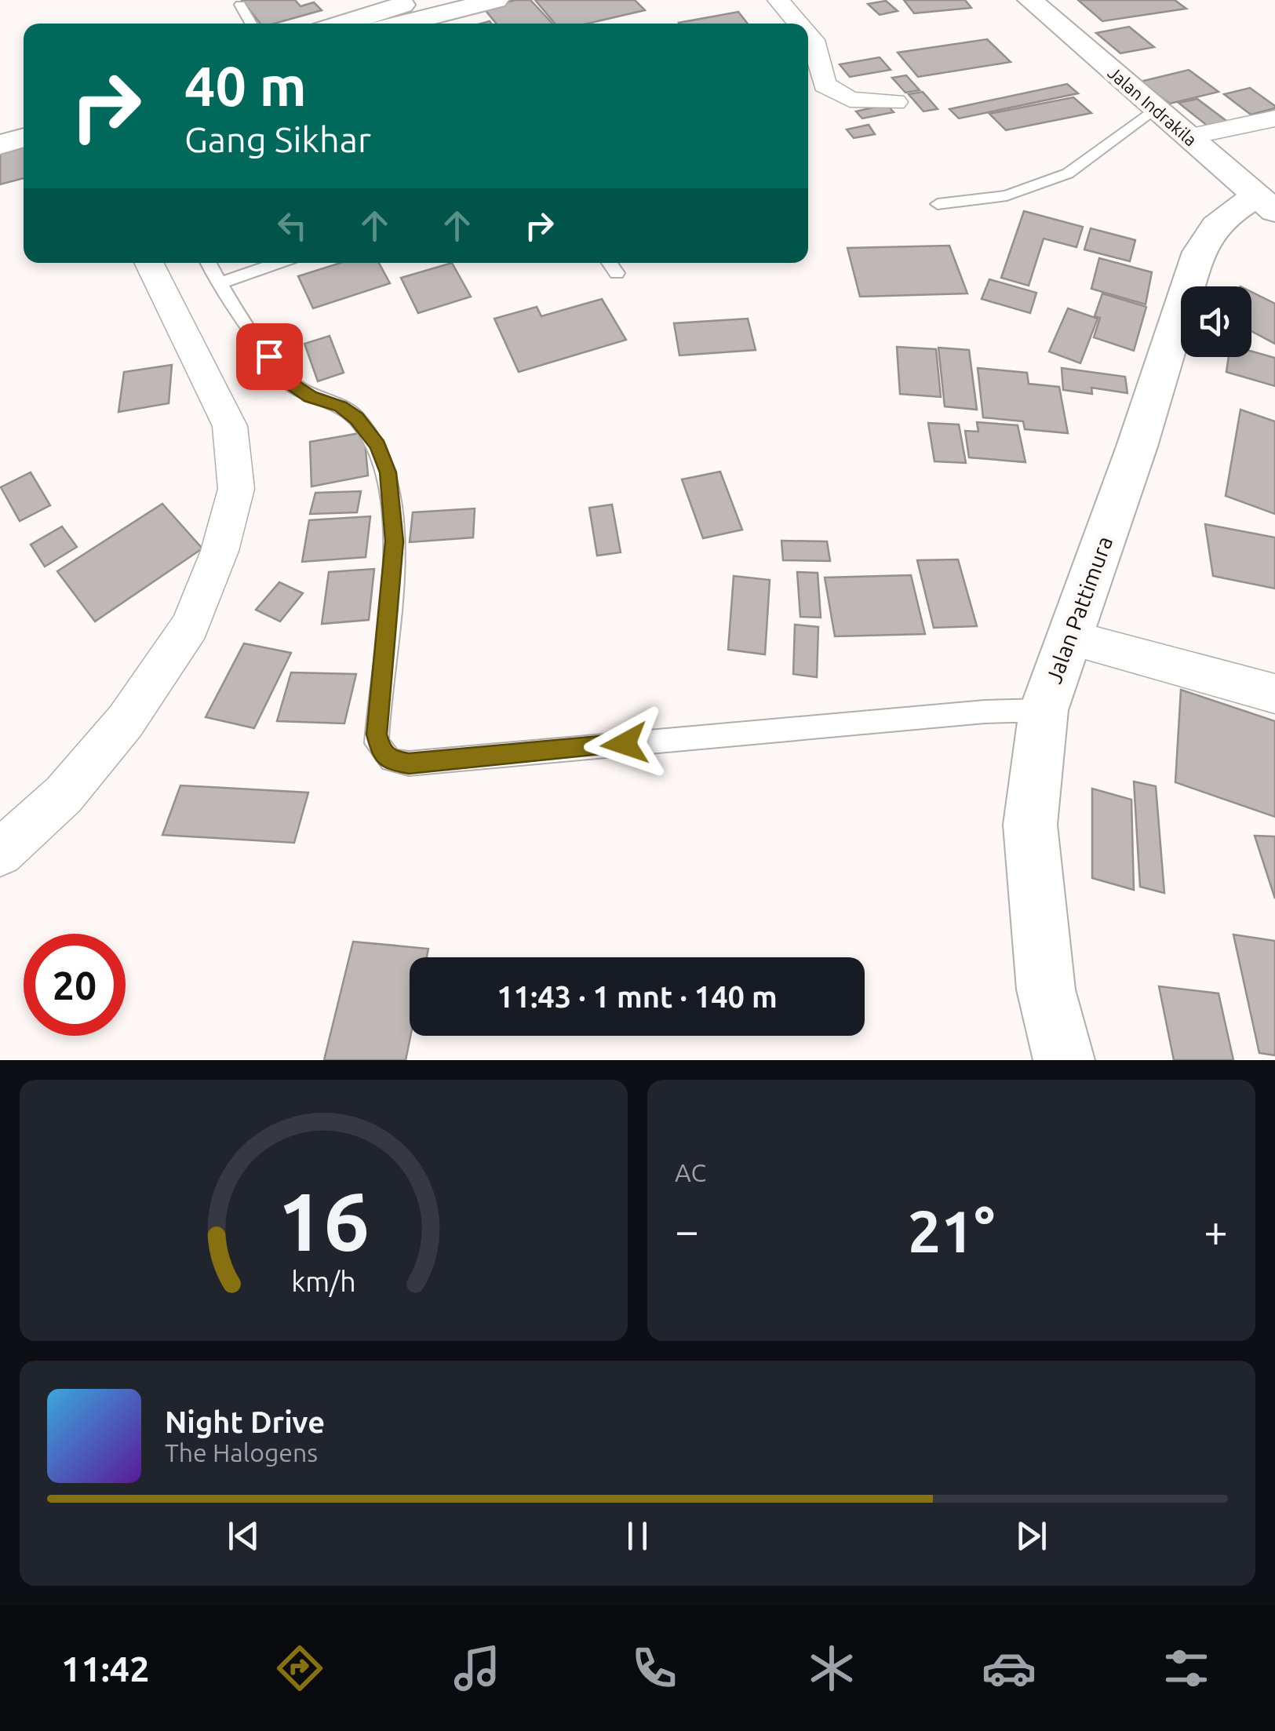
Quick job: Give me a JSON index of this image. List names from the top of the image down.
{
  "streets": {
    "main road": ["Jalan Indrakila", "Jalan Pattimura"]
  },
  "crossings": [
    ["Jalan Indrakila", "Jalan Pattimura"]
  ],
  "page": {
    "turn": ["40 m", "Gang Sikhar"],
    "limit": "20",
    "trip": "11:43 · 1 mnt · 140 m",
    "tile": "AC",
    "heat": ["−", "21°", "+"],
    "song": ["Night Drive", "The Halogens"],
    "tabs": "11:42",
    "gauge": ["16", "km/h"]
  }
}
